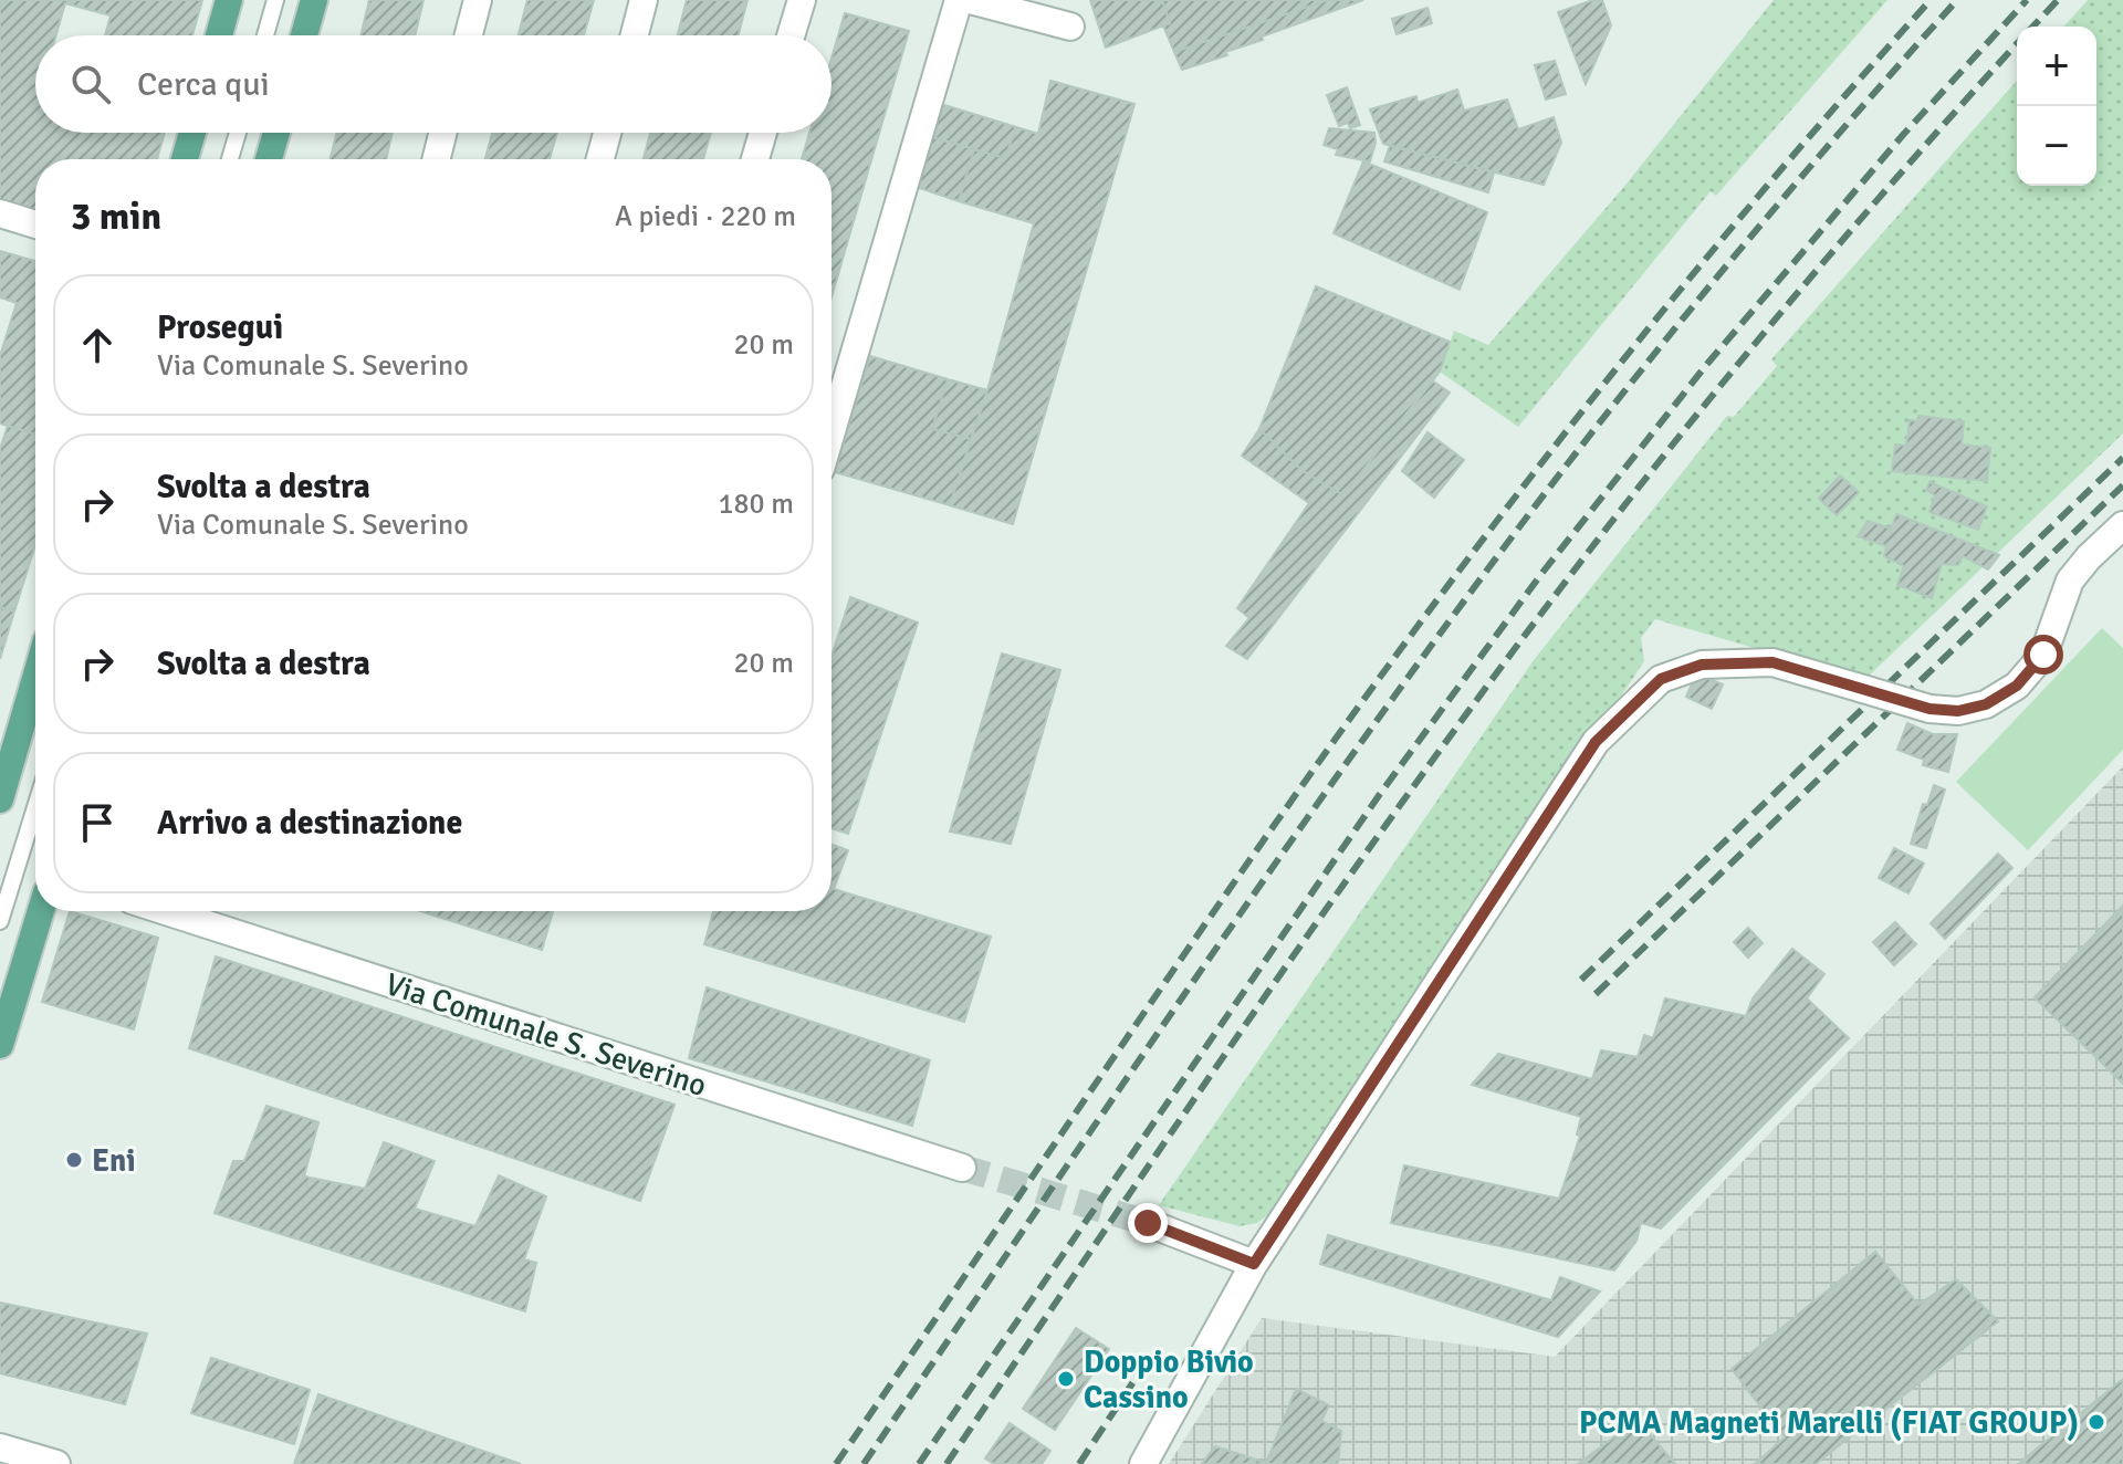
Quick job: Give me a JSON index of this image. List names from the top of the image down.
{
  "streets": {
    "street": ["Via Comunale S. Severino"]
  },
  "places": ["Eni", "Doppio Bivio Cassino", "PCMA Magneti Marelli (FIAT GROUP)"],
  "page": {
    "map_buttons": ["+", "−"],
    "search": "Cerca qui",
    "heading": ["3 min", "A piedi · 220 m"],
    "list": [
      ["Prosegui", "Via Comunale S. Severino", "20 m"],
      ["Svolta a destra", "Via Comunale S. Severino", "180 m"],
      ["Svolta a destra", "20 m"],
      "Arrivo a destinazione"
    ]
  }
}
